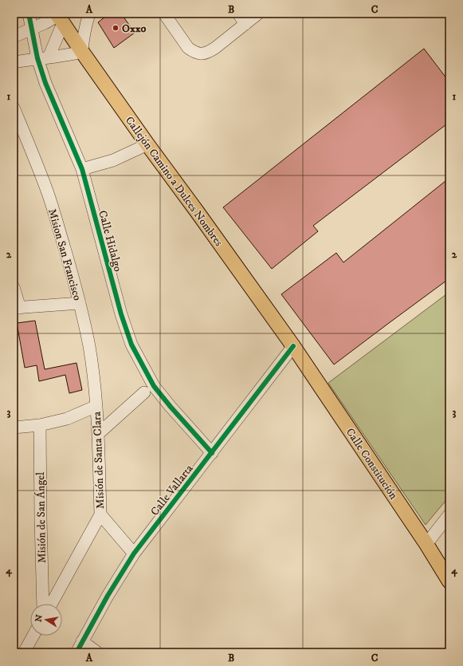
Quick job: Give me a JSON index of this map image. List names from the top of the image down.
{
  "streets": {
    "main road": ["Callejón Camino a Dulces Nombres", "Calle Constitución"],
    "street": [
      "Calle Hidalgo",
      "Mision San Francisco",
      "Misión de Santa Clara",
      "Calle Vallarta",
      "Misión de San Ángel"
    ]
  },
  "crossings": [
    ["Callejón Camino a Dulces Nombres", "Calle Constitución"],
    ["Callejón Camino a Dulces Nombres", "Calle Vallarta"],
    ["Calle Hidalgo", "Calle Vallarta"],
    ["Mision San Francisco", "Misión de Santa Clara"],
    ["Calle Constitución", "Calle Vallarta"]
  ],
  "places": ["Oxxo"],
  "north": "left",
  "grid": {
    "columns": ["A", "B", "C"],
    "rows": [
      "1",
      "2",
      "3",
      "4"
    ]
  }
}
